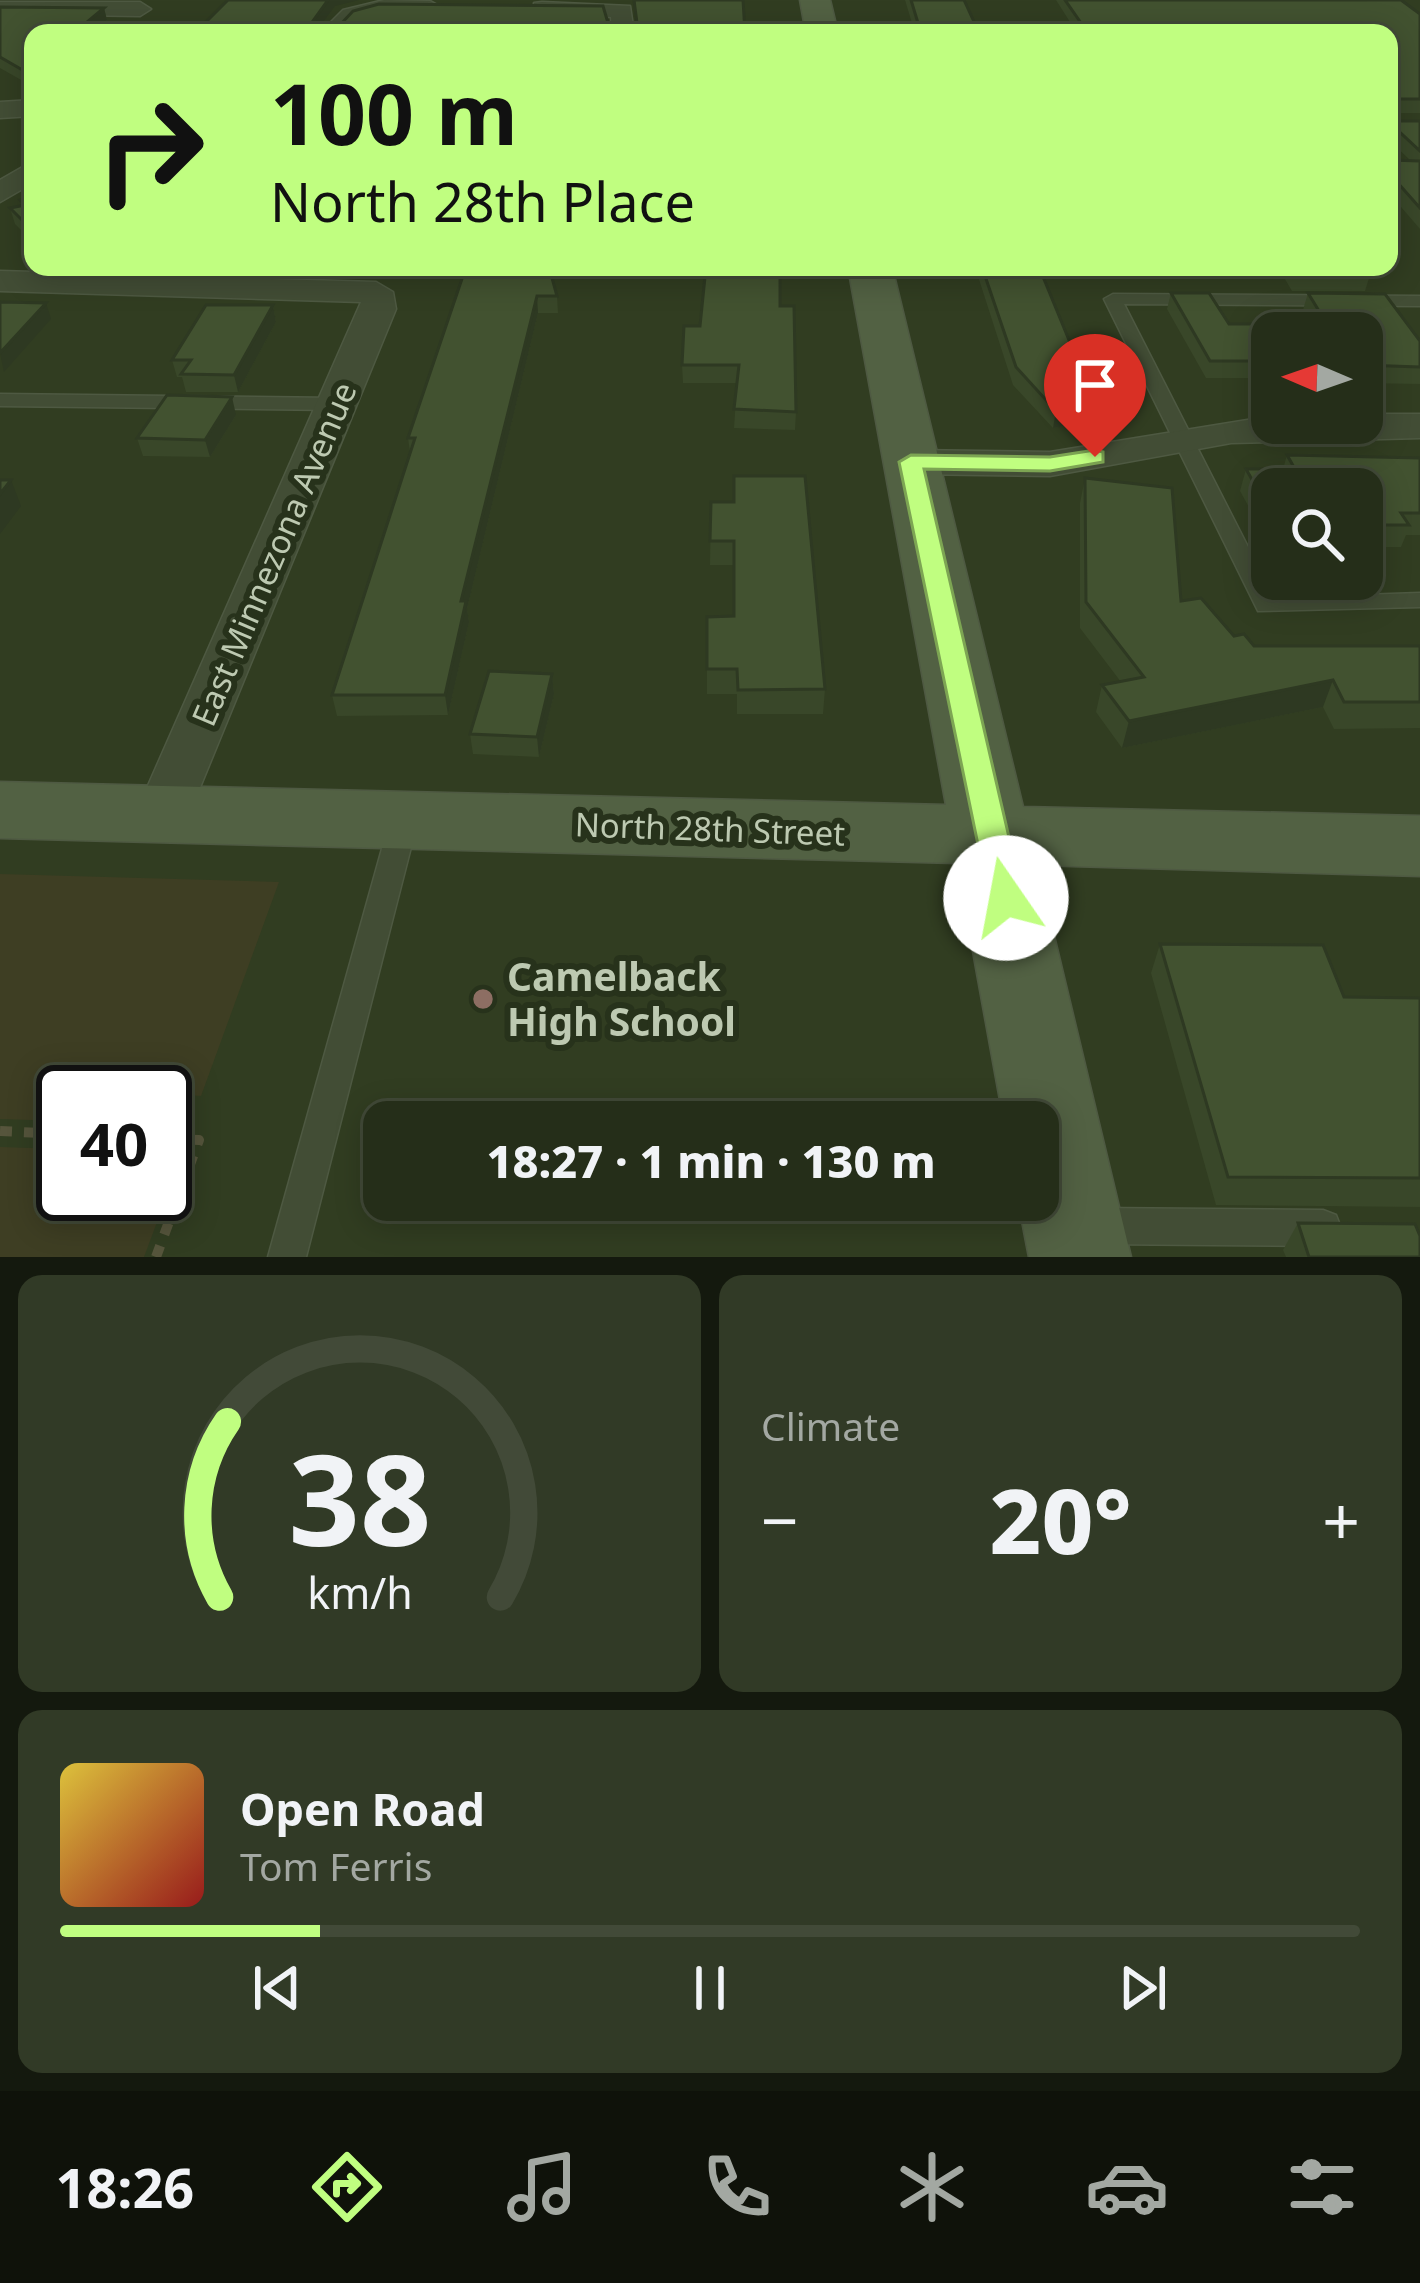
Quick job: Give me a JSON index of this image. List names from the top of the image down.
{
  "streets": {
    "street": ["East Minnezona Avenue", "North 28th Street"]
  },
  "crossings": [
    ["East Minnezona Avenue", "North 28th Street"]
  ],
  "places": ["Camelback High School"],
  "north": "left",
  "page": {
    "turn": ["100 m", "North 28th Place"],
    "limit": "40",
    "trip": "18:27 · 1 min · 130 m",
    "tile": "Climate",
    "heat": ["−", "20°", "+"],
    "song": ["Open Road", "Tom Ferris"],
    "tabs": "18:26",
    "gauge": ["38", "km/h"]
  }
}
